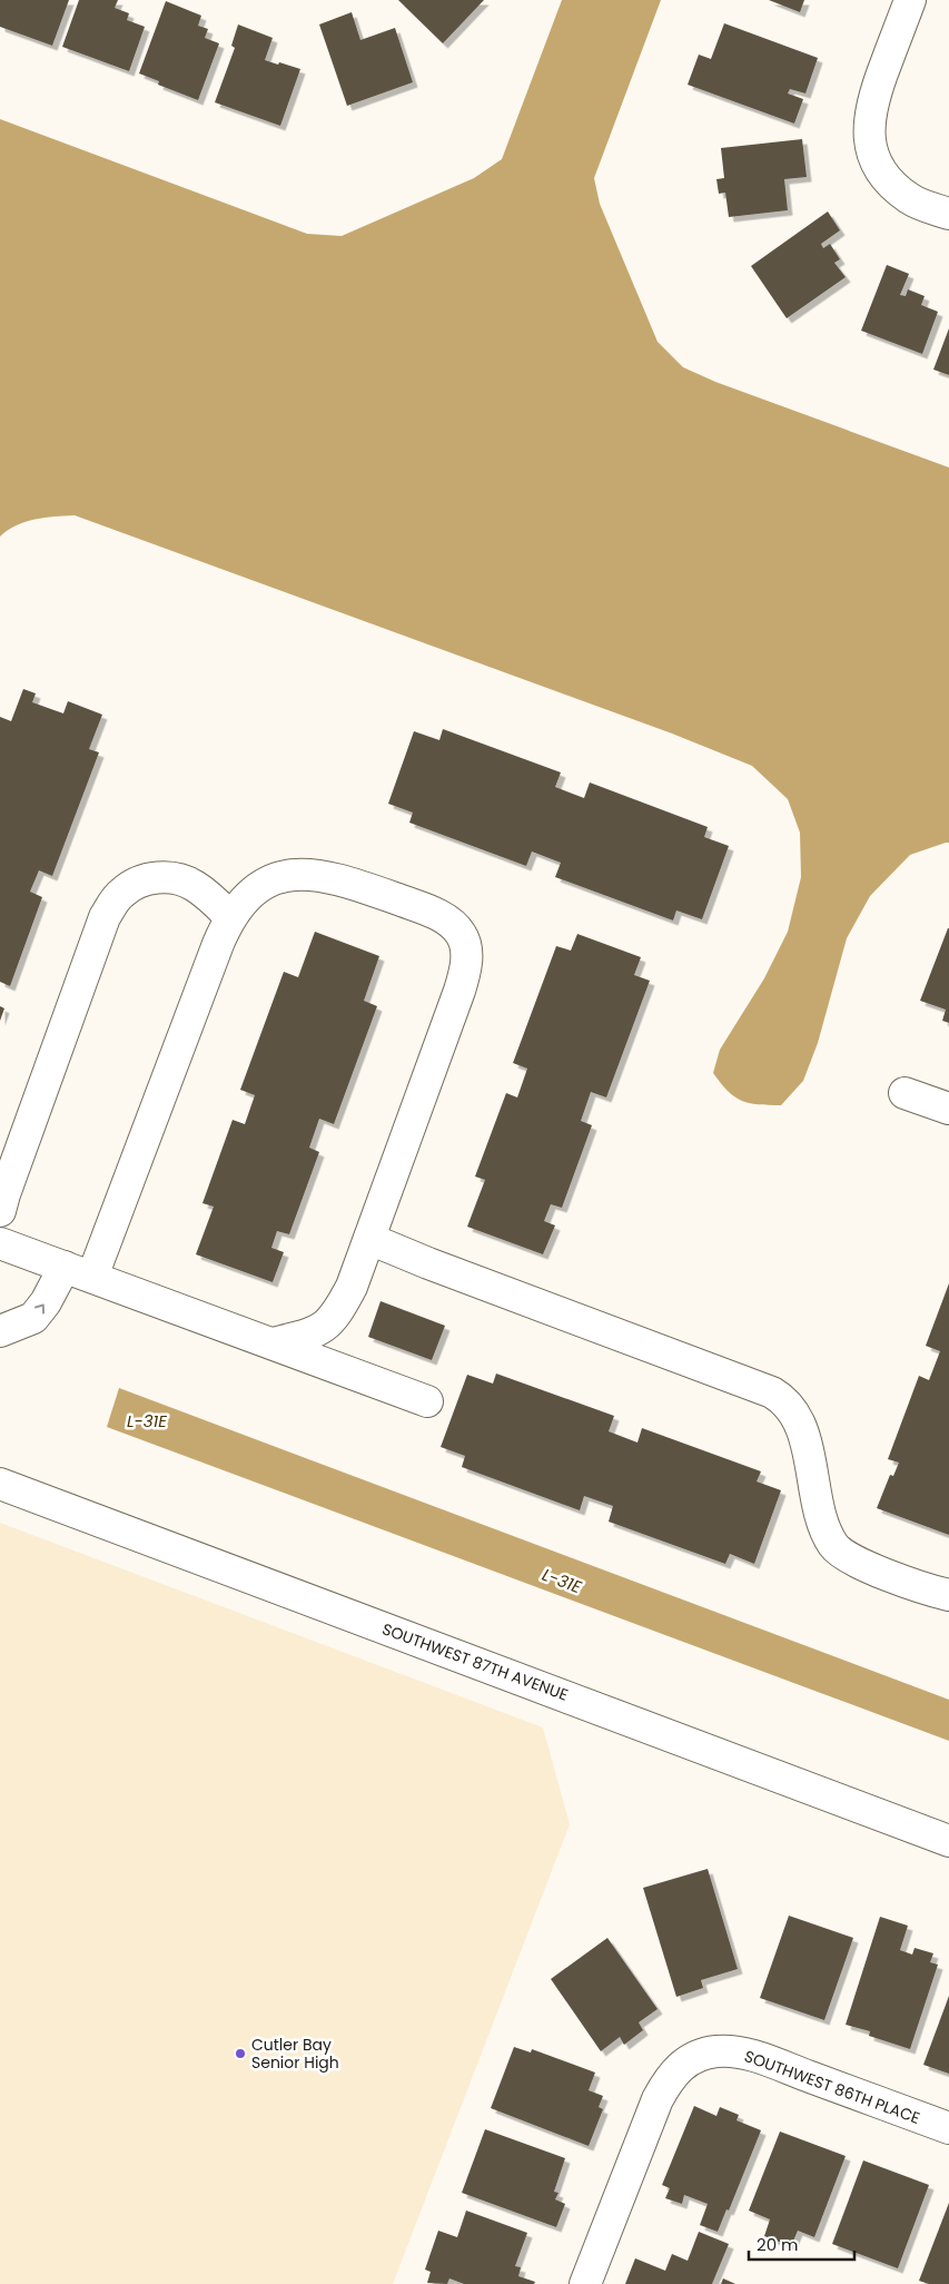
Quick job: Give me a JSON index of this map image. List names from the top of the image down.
{
  "streets": {
    "street": ["SOUTHWEST 87TH AVENUE", "SOUTHWEST 86TH PLACE"]
  },
  "water": ["L-31E"],
  "places": ["Cutler Bay Senior High"],
  "scale_bar": "20 m"
}
